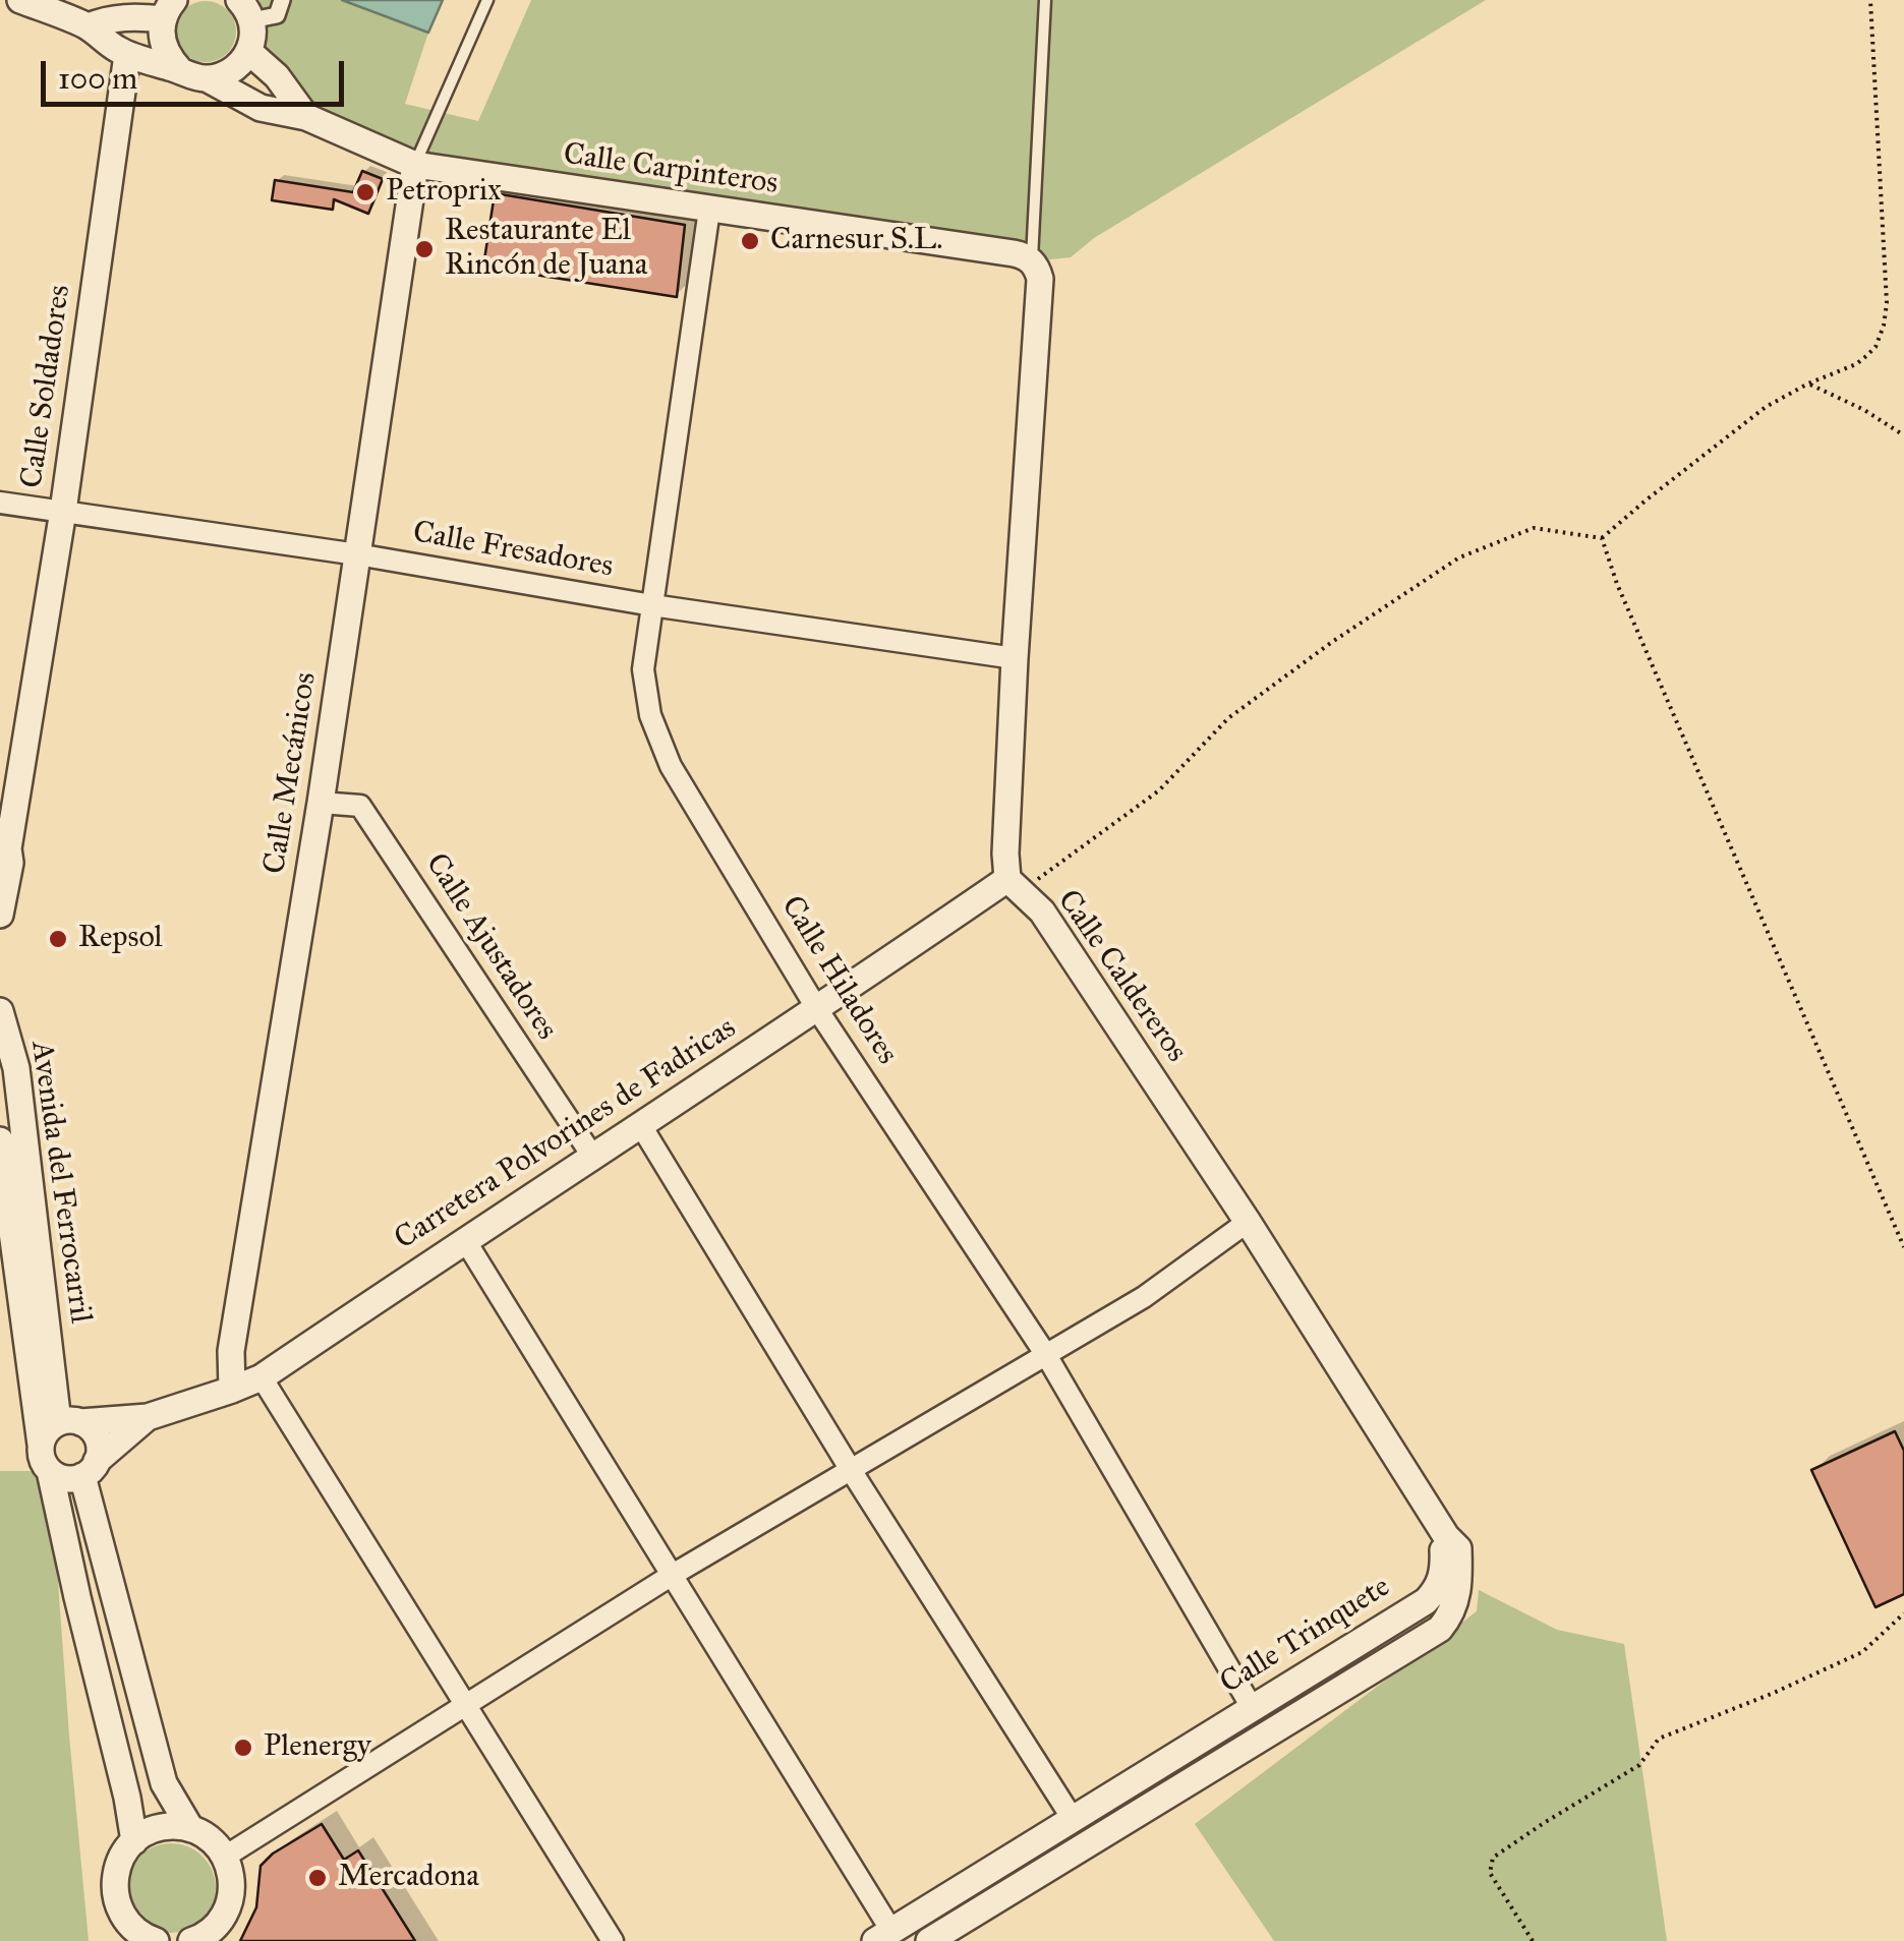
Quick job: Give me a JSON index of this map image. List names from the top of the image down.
{
  "streets": {
    "street": [
      "Calle Carpinteros",
      "Calle Soldadores",
      "Calle Fresadores",
      "Calle Mecánicos",
      "Calle Ajustadores",
      "Calle Caldereros",
      "Calle Hiladores",
      "Carretera Polvorines de Fadricas",
      "Avenida del Ferrocarril",
      "Calle Trinquete"
    ]
  },
  "crossings": [
    ["Calle Carpinteros", "Calle Mecánicos"],
    ["Calle Carpinteros", "Calle Hiladores"],
    ["Calle Soldadores", "Calle Fresadores"],
    ["Calle Fresadores", "Calle Mecánicos"],
    ["Calle Fresadores", "Calle Hiladores"],
    ["Calle Mecánicos", "Calle Ajustadores"],
    ["Calle Mecánicos", "Carretera Polvorines de Fadricas"],
    ["Calle Ajustadores", "Carretera Polvorines de Fadricas"],
    ["Calle Caldereros", "Carretera Polvorines de Fadricas"],
    ["Calle Caldereros", "Calle Trinquete"],
    ["Calle Hiladores", "Carretera Polvorines de Fadricas"],
    ["Calle Hiladores", "Calle Trinquete"],
    ["Carretera Polvorines de Fadricas", "Avenida del Ferrocarril"]
  ],
  "places": [
    "Petroprix",
    "Carnesur S.L.",
    "Restaurante El Rincón de Juana",
    "Repsol",
    "Plenergy",
    "Mercadona"
  ],
  "scale_bar": "100 m"
}
